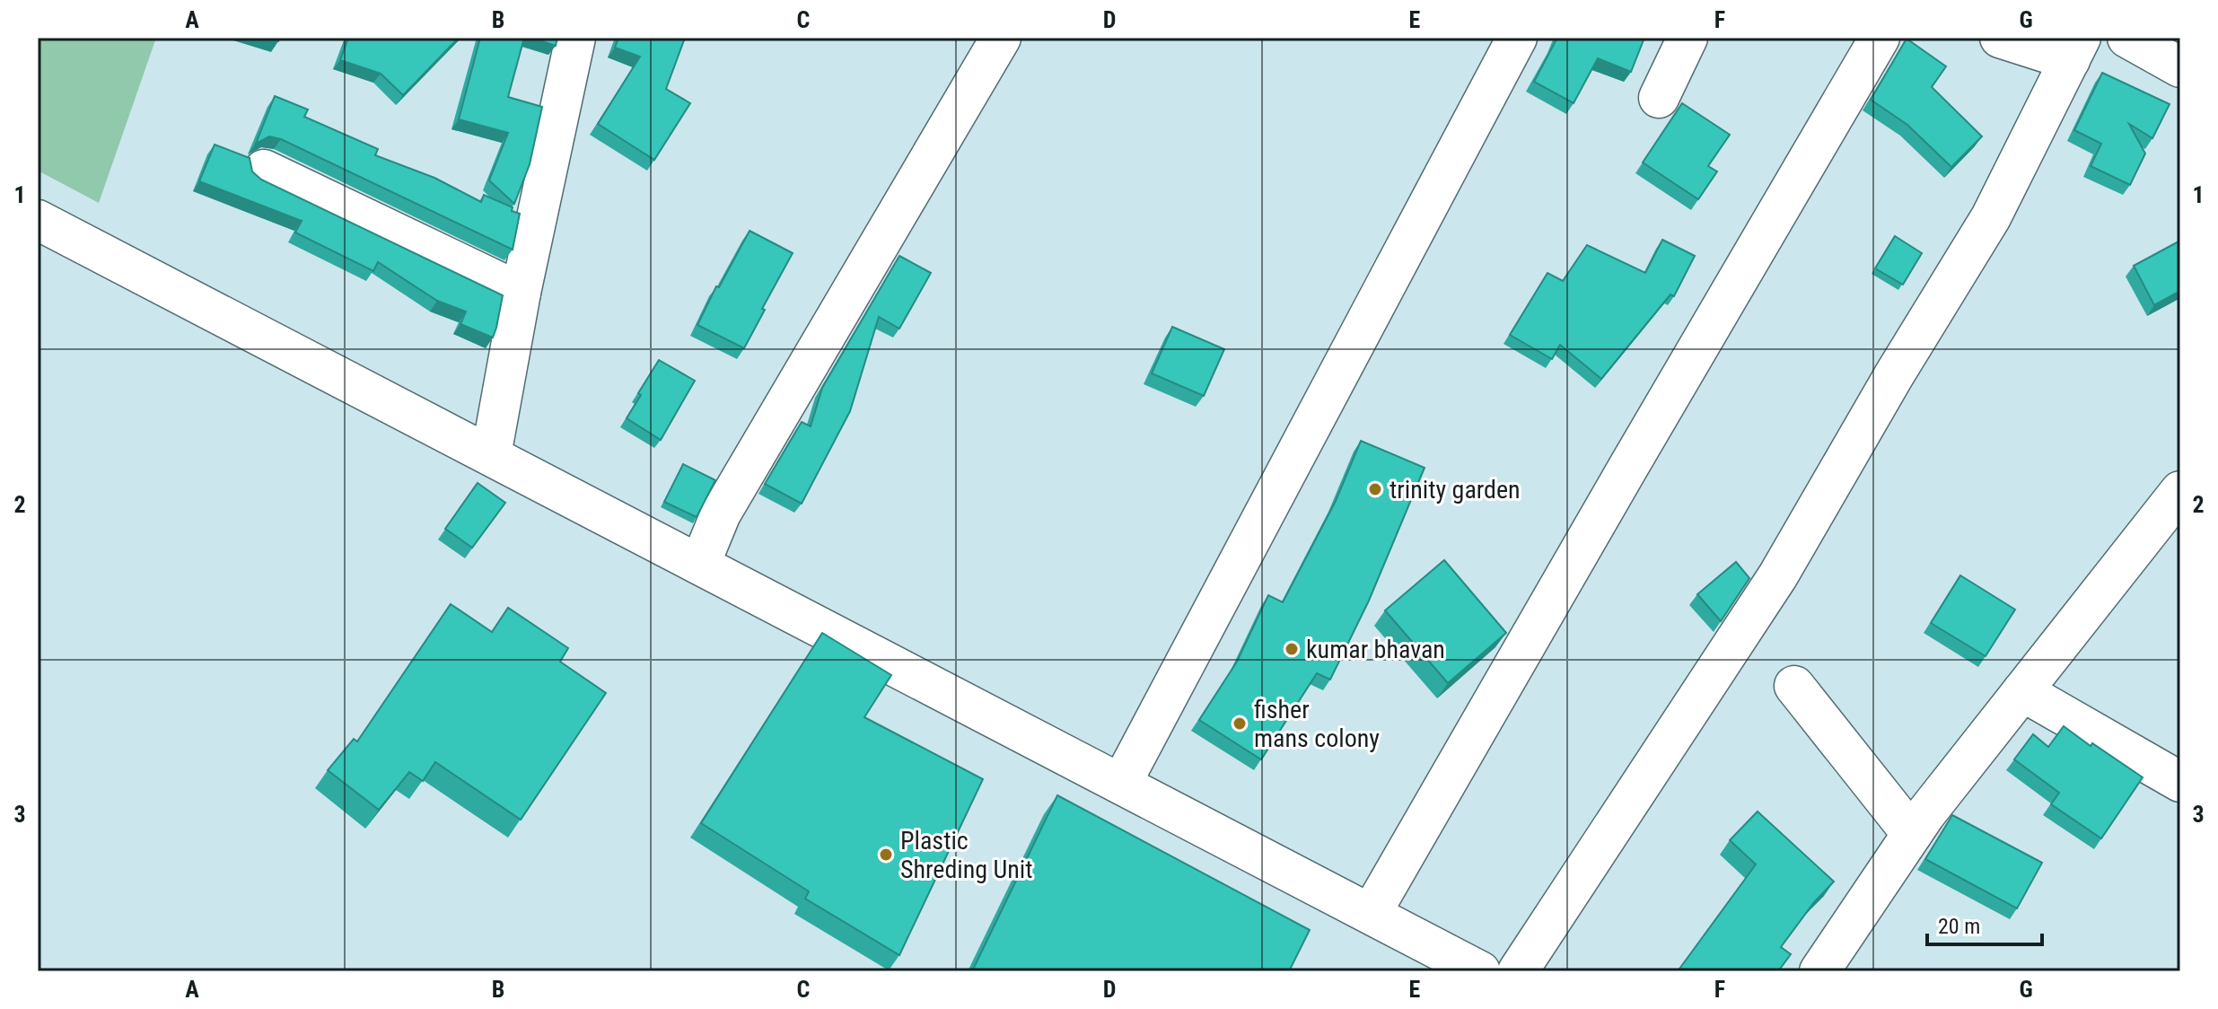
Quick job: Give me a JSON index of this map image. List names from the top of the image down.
{
  "places": [
    "trinity garden",
    "kumar bhavan",
    "fisher mans colony",
    "Plastic Shreding Unit"
  ],
  "scale_bar": "20 m",
  "grid": {
    "columns": [
      "A",
      "B",
      "C",
      "D",
      "E",
      "F",
      "G"
    ],
    "rows": ["1", "2", "3"]
  }
}
